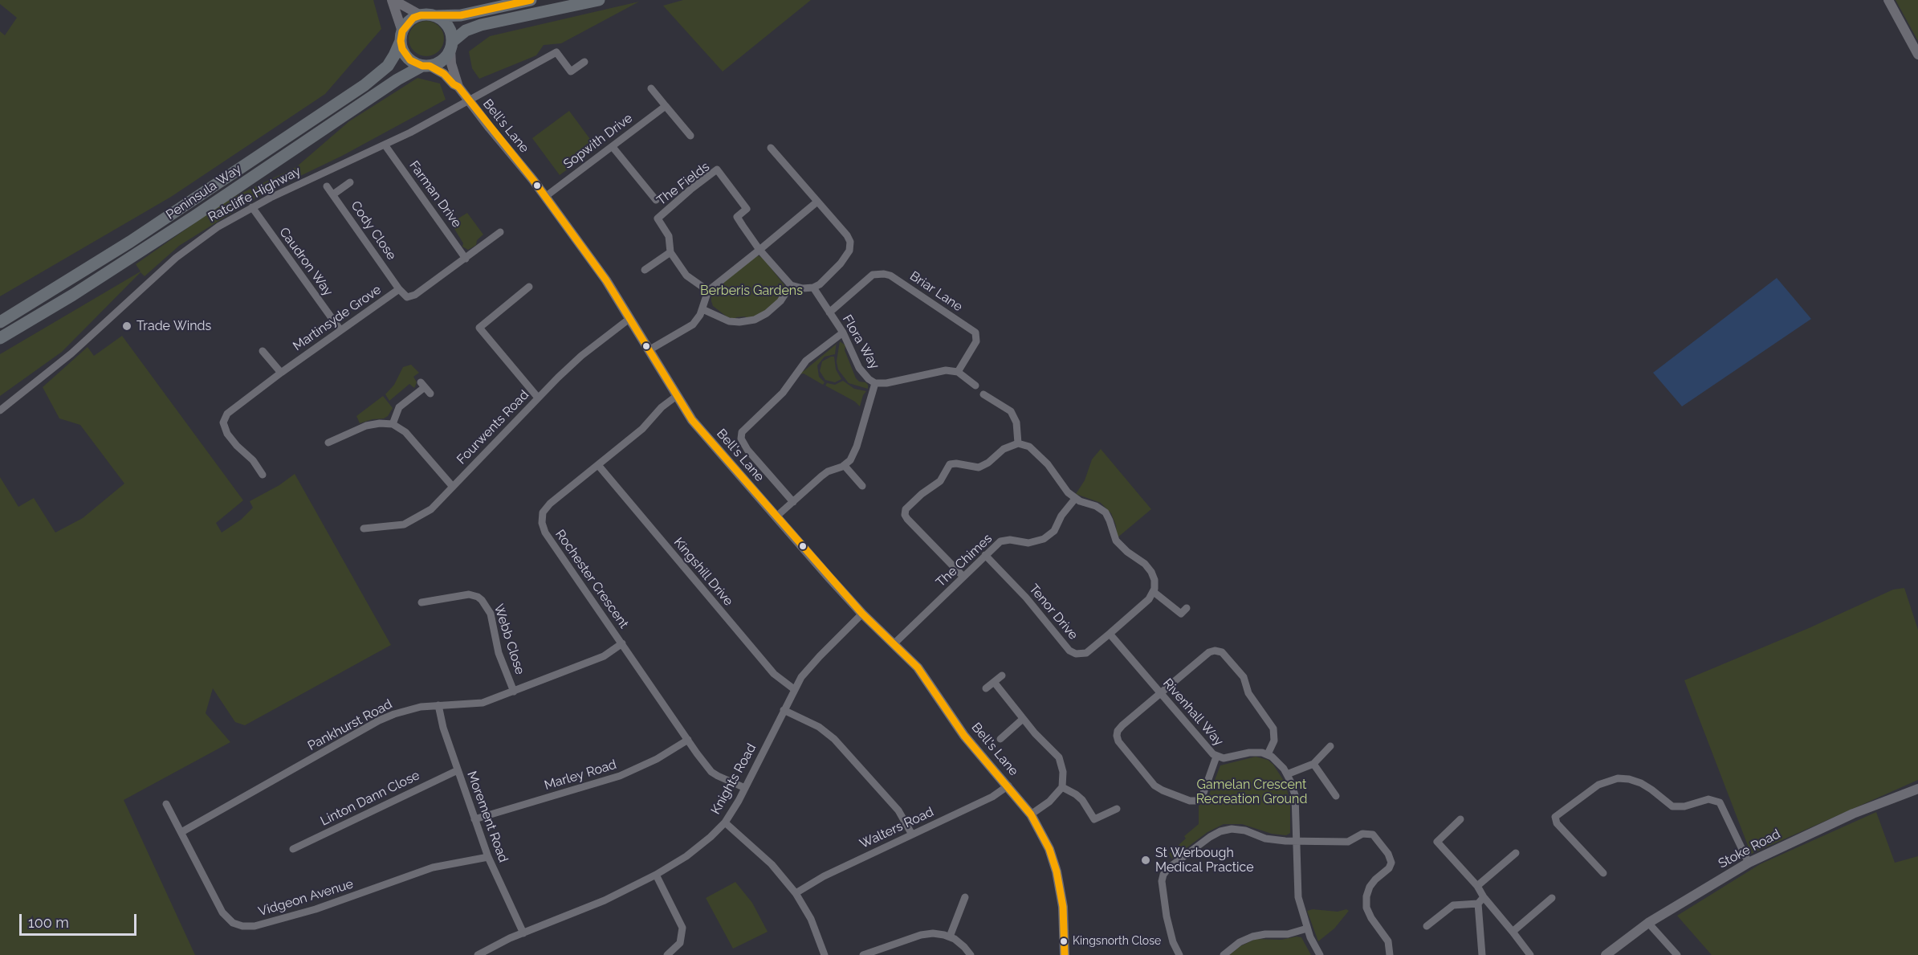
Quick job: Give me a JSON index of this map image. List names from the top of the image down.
{
  "streets": {
    "main road": ["Peninsula Way"],
    "street": [
      "Bell's Lane",
      "Sopwith Drive",
      "The Fields",
      "Ratcliffe Highway",
      "Farman Drive",
      "Cody Close",
      "Caudron Way",
      "Briar Lane",
      "Martinsyde Grove",
      "Flora Way",
      "Fourwents Road",
      "The Chimes",
      "Kingshill Drive",
      "Rochester Crescent",
      "Tenor Drive",
      "Webb Close",
      "Rivenhall Way",
      "Pankhurst Road",
      "Marley Road",
      "Knights Road",
      "Linton Dann Close",
      "Morement Road",
      "Walters Road",
      "Stoke Road",
      "Vidgeon Avenue"
    ]
  },
  "crossings": [
    ["Bell's Lane", "Sopwith Drive"],
    ["Bell's Lane", "Peninsula Way"],
    ["Bell's Lane", "Ratcliffe Highway"],
    ["Bell's Lane", "Fourwents Road"],
    ["Bell's Lane", "The Chimes"],
    ["Bell's Lane", "Rochester Crescent"],
    ["Bell's Lane", "Knights Road"],
    ["Bell's Lane", "Walters Road"],
    ["Ratcliffe Highway", "Farman Drive"],
    ["Ratcliffe Highway", "Caudron Way"],
    ["Farman Drive", "Martinsyde Grove"],
    ["Cody Close", "Martinsyde Grove"],
    ["Caudron Way", "Martinsyde Grove"],
    ["Briar Lane", "Flora Way"],
    ["The Chimes", "Tenor Drive"],
    ["Kingshill Drive", "Rochester Crescent"],
    ["Kingshill Drive", "Knights Road"],
    ["Rochester Crescent", "Pankhurst Road"],
    ["Rochester Crescent", "Marley Road"],
    ["Rochester Crescent", "Knights Road"],
    ["Tenor Drive", "Rivenhall Way"],
    ["Webb Close", "Pankhurst Road"],
    ["Pankhurst Road", "Morement Road"],
    ["Pankhurst Road", "Vidgeon Avenue"],
    ["Marley Road", "Morement Road"],
    ["Knights Road", "Morement Road"],
    ["Linton Dann Close", "Morement Road"],
    ["Morement Road", "Vidgeon Avenue"]
  ],
  "parks": ["Berberis Gardens", "Gamelan Crescent Recreation Ground"],
  "places": ["Trade Winds", "St Werbough Medical Practice", "Kingsnorth Close"],
  "scale_bar": "100 m"
}
